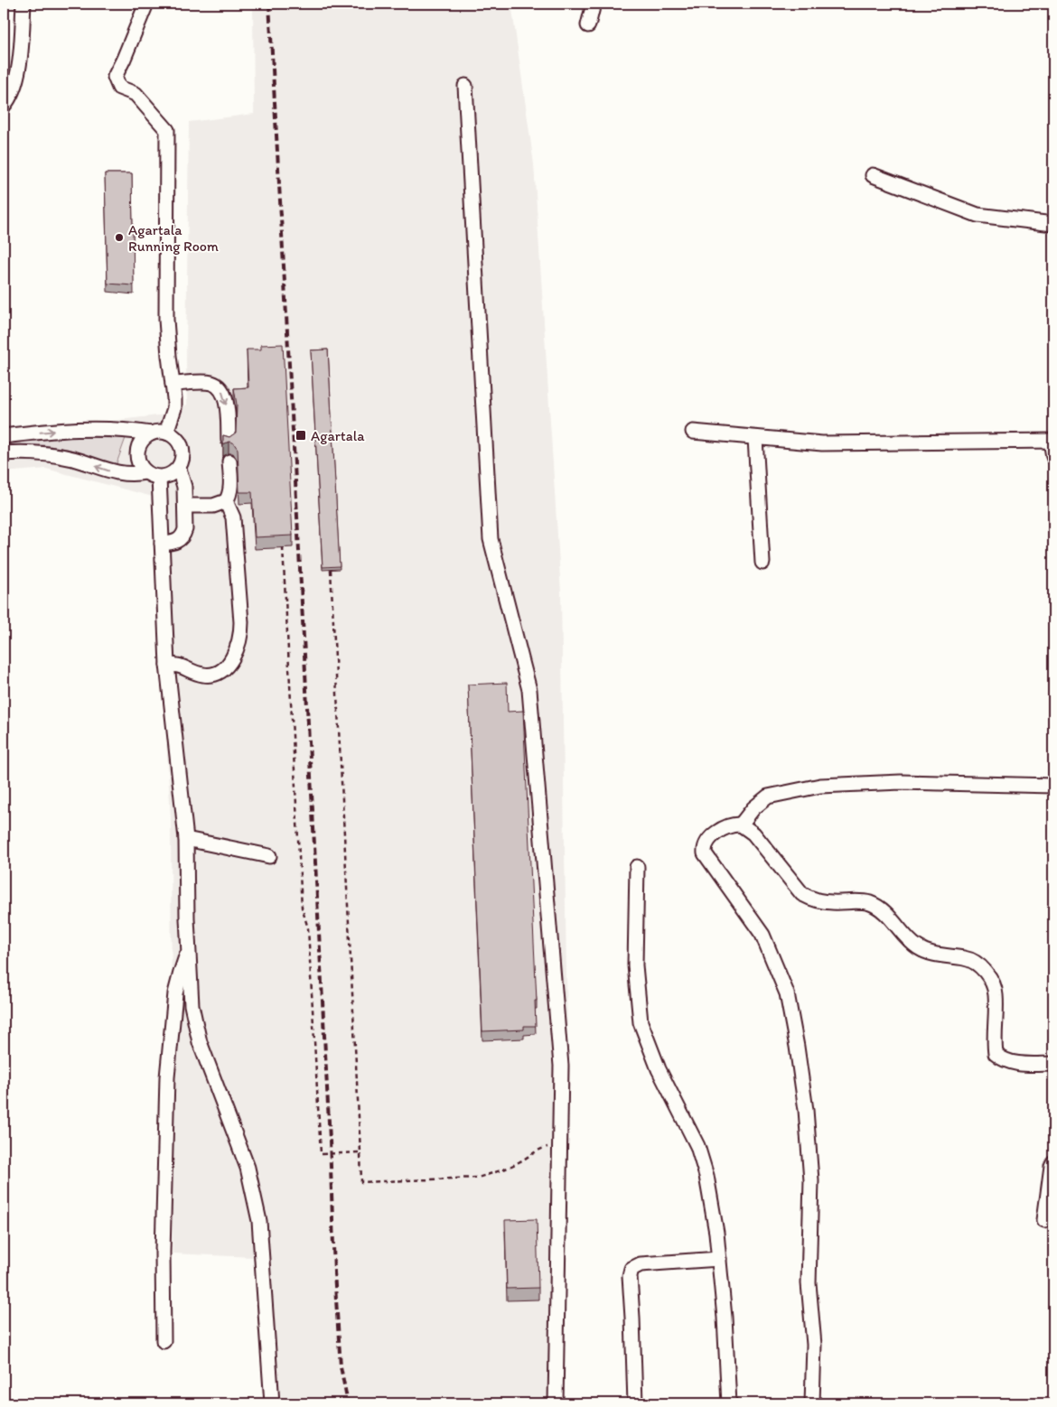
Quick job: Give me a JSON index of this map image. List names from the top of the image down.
{
  "places": {
    "other": ["Agartala Running Room"],
    "transit": ["Agartala"]
  }
}
